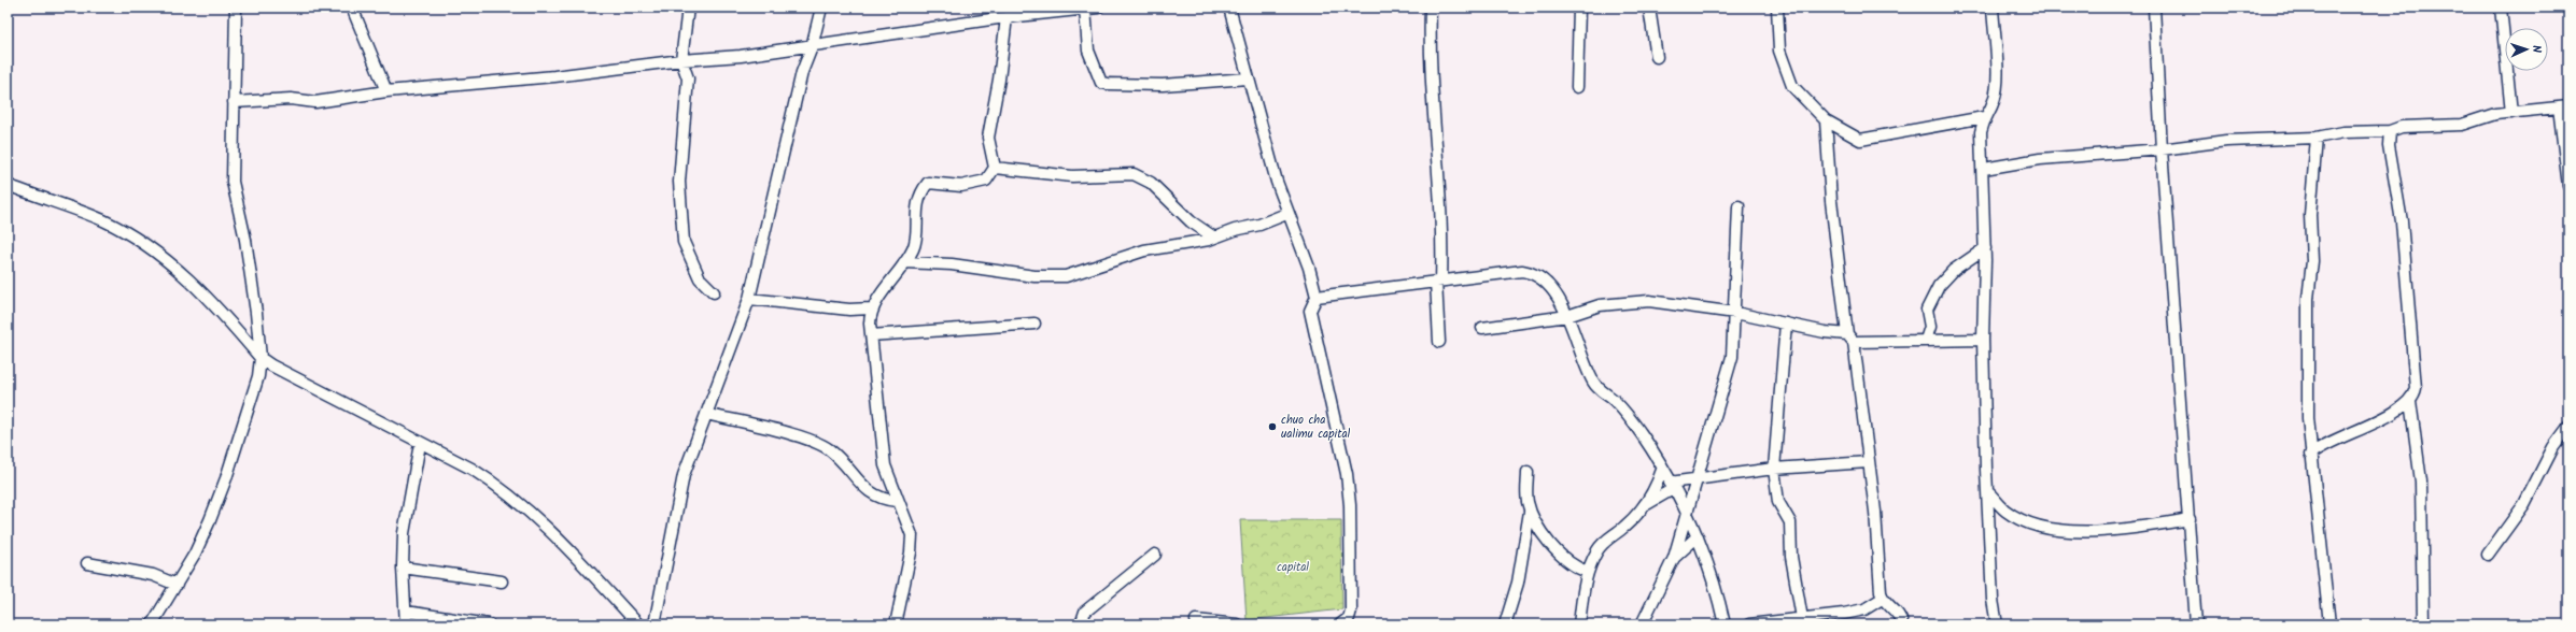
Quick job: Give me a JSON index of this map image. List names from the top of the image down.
{
  "parks": ["capital"],
  "places": ["chuo cha ualimu capital"],
  "north": "right"
}
